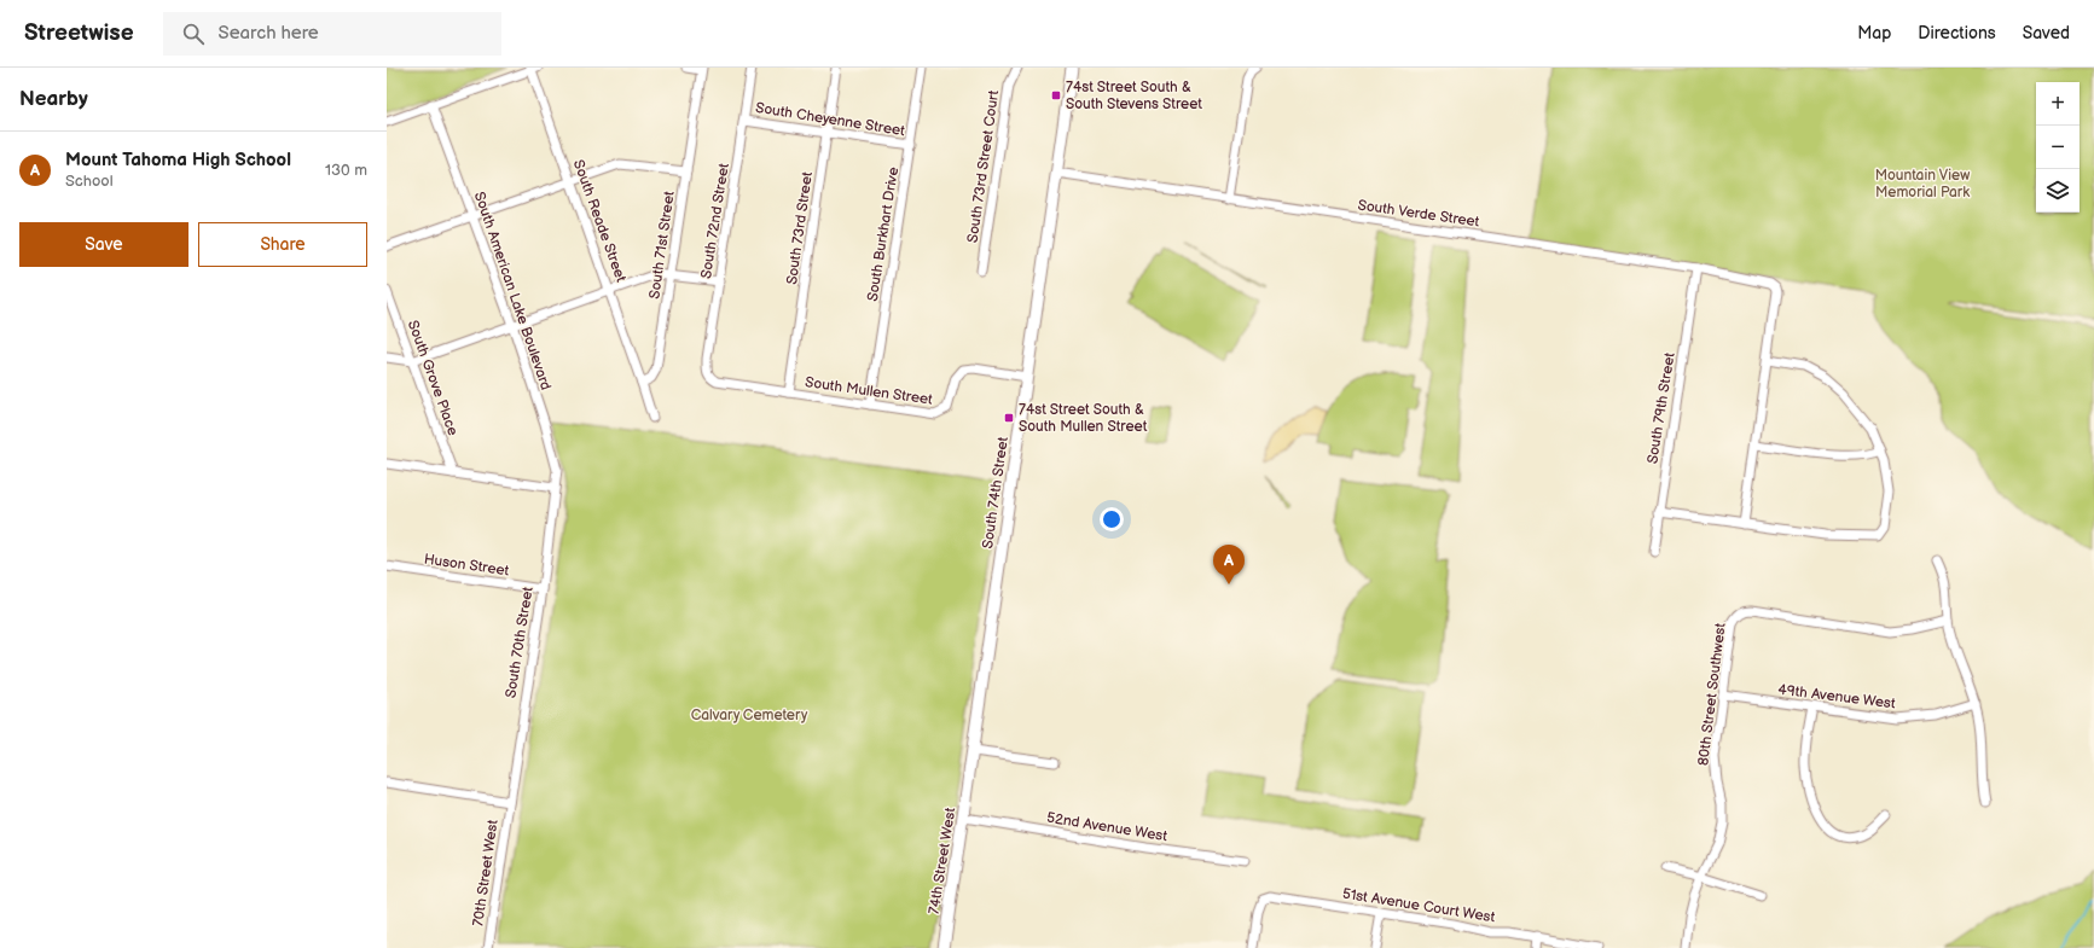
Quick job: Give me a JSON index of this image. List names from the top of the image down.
{
  "streets": {
    "main road": ["South 74th Street", "74th Street West"],
    "street": [
      "South Cheyenne Street",
      "South 73rd Street Court",
      "South Verde Street",
      "South Reade Street",
      "South 72nd Street",
      "South 73rd Street",
      "South Burkhart Drive",
      "South 71st Street",
      "South American Lake Boulevard",
      "South Grove Place",
      "South Mullen Street",
      "South 79th Street",
      "Huson Street",
      "South 70th Street",
      "80th Street Southwest",
      "49th Avenue West",
      "52nd Avenue West",
      "70th Street West",
      "51st Avenue Court West"
    ]
  },
  "crossings": [
    ["South Cheyenne Street", "South 72nd Street"],
    ["South Cheyenne Street", "South 73rd Street"],
    ["South Cheyenne Street", "South Burkhart Drive"],
    ["South Verde Street", "South 79th Street"],
    ["South Verde Street", "South 74th Street"],
    ["South Reade Street", "South 71st Street"],
    ["South 72nd Street", "South Mullen Street"],
    ["South 73rd Street", "South Mullen Street"],
    ["South Burkhart Drive", "South Mullen Street"],
    ["South American Lake Boulevard", "South 70th Street"],
    ["South Mullen Street", "South 74th Street"],
    ["South 74th Street", "74th Street West"],
    ["Huson Street", "South 70th Street"],
    ["South 70th Street", "70th Street West"],
    ["80th Street Southwest", "49th Avenue West"],
    ["52nd Avenue West", "74th Street West"]
  ],
  "parks": ["Mountain View Memorial Park", "Calvary Cemetery"],
  "places": {
    "transit": ["74st Street South & South Stevens Street", "74st Street South & South Mullen Street"]
  },
  "page": {
    "header": "Streetwise",
    "search": "Search here",
    "nav": ["Map", "Directions", "Saved"],
    "heading": "Nearby",
    "map_buttons": ["+", "−"],
    "list": [
      {
        "mark": "A",
        "name": "Mount Tahoma High School",
        "note": "School",
        "value": "130 m"
      }
    ],
    "buttons": ["Save", "Share"],
    "pins": "A"
  }
}
